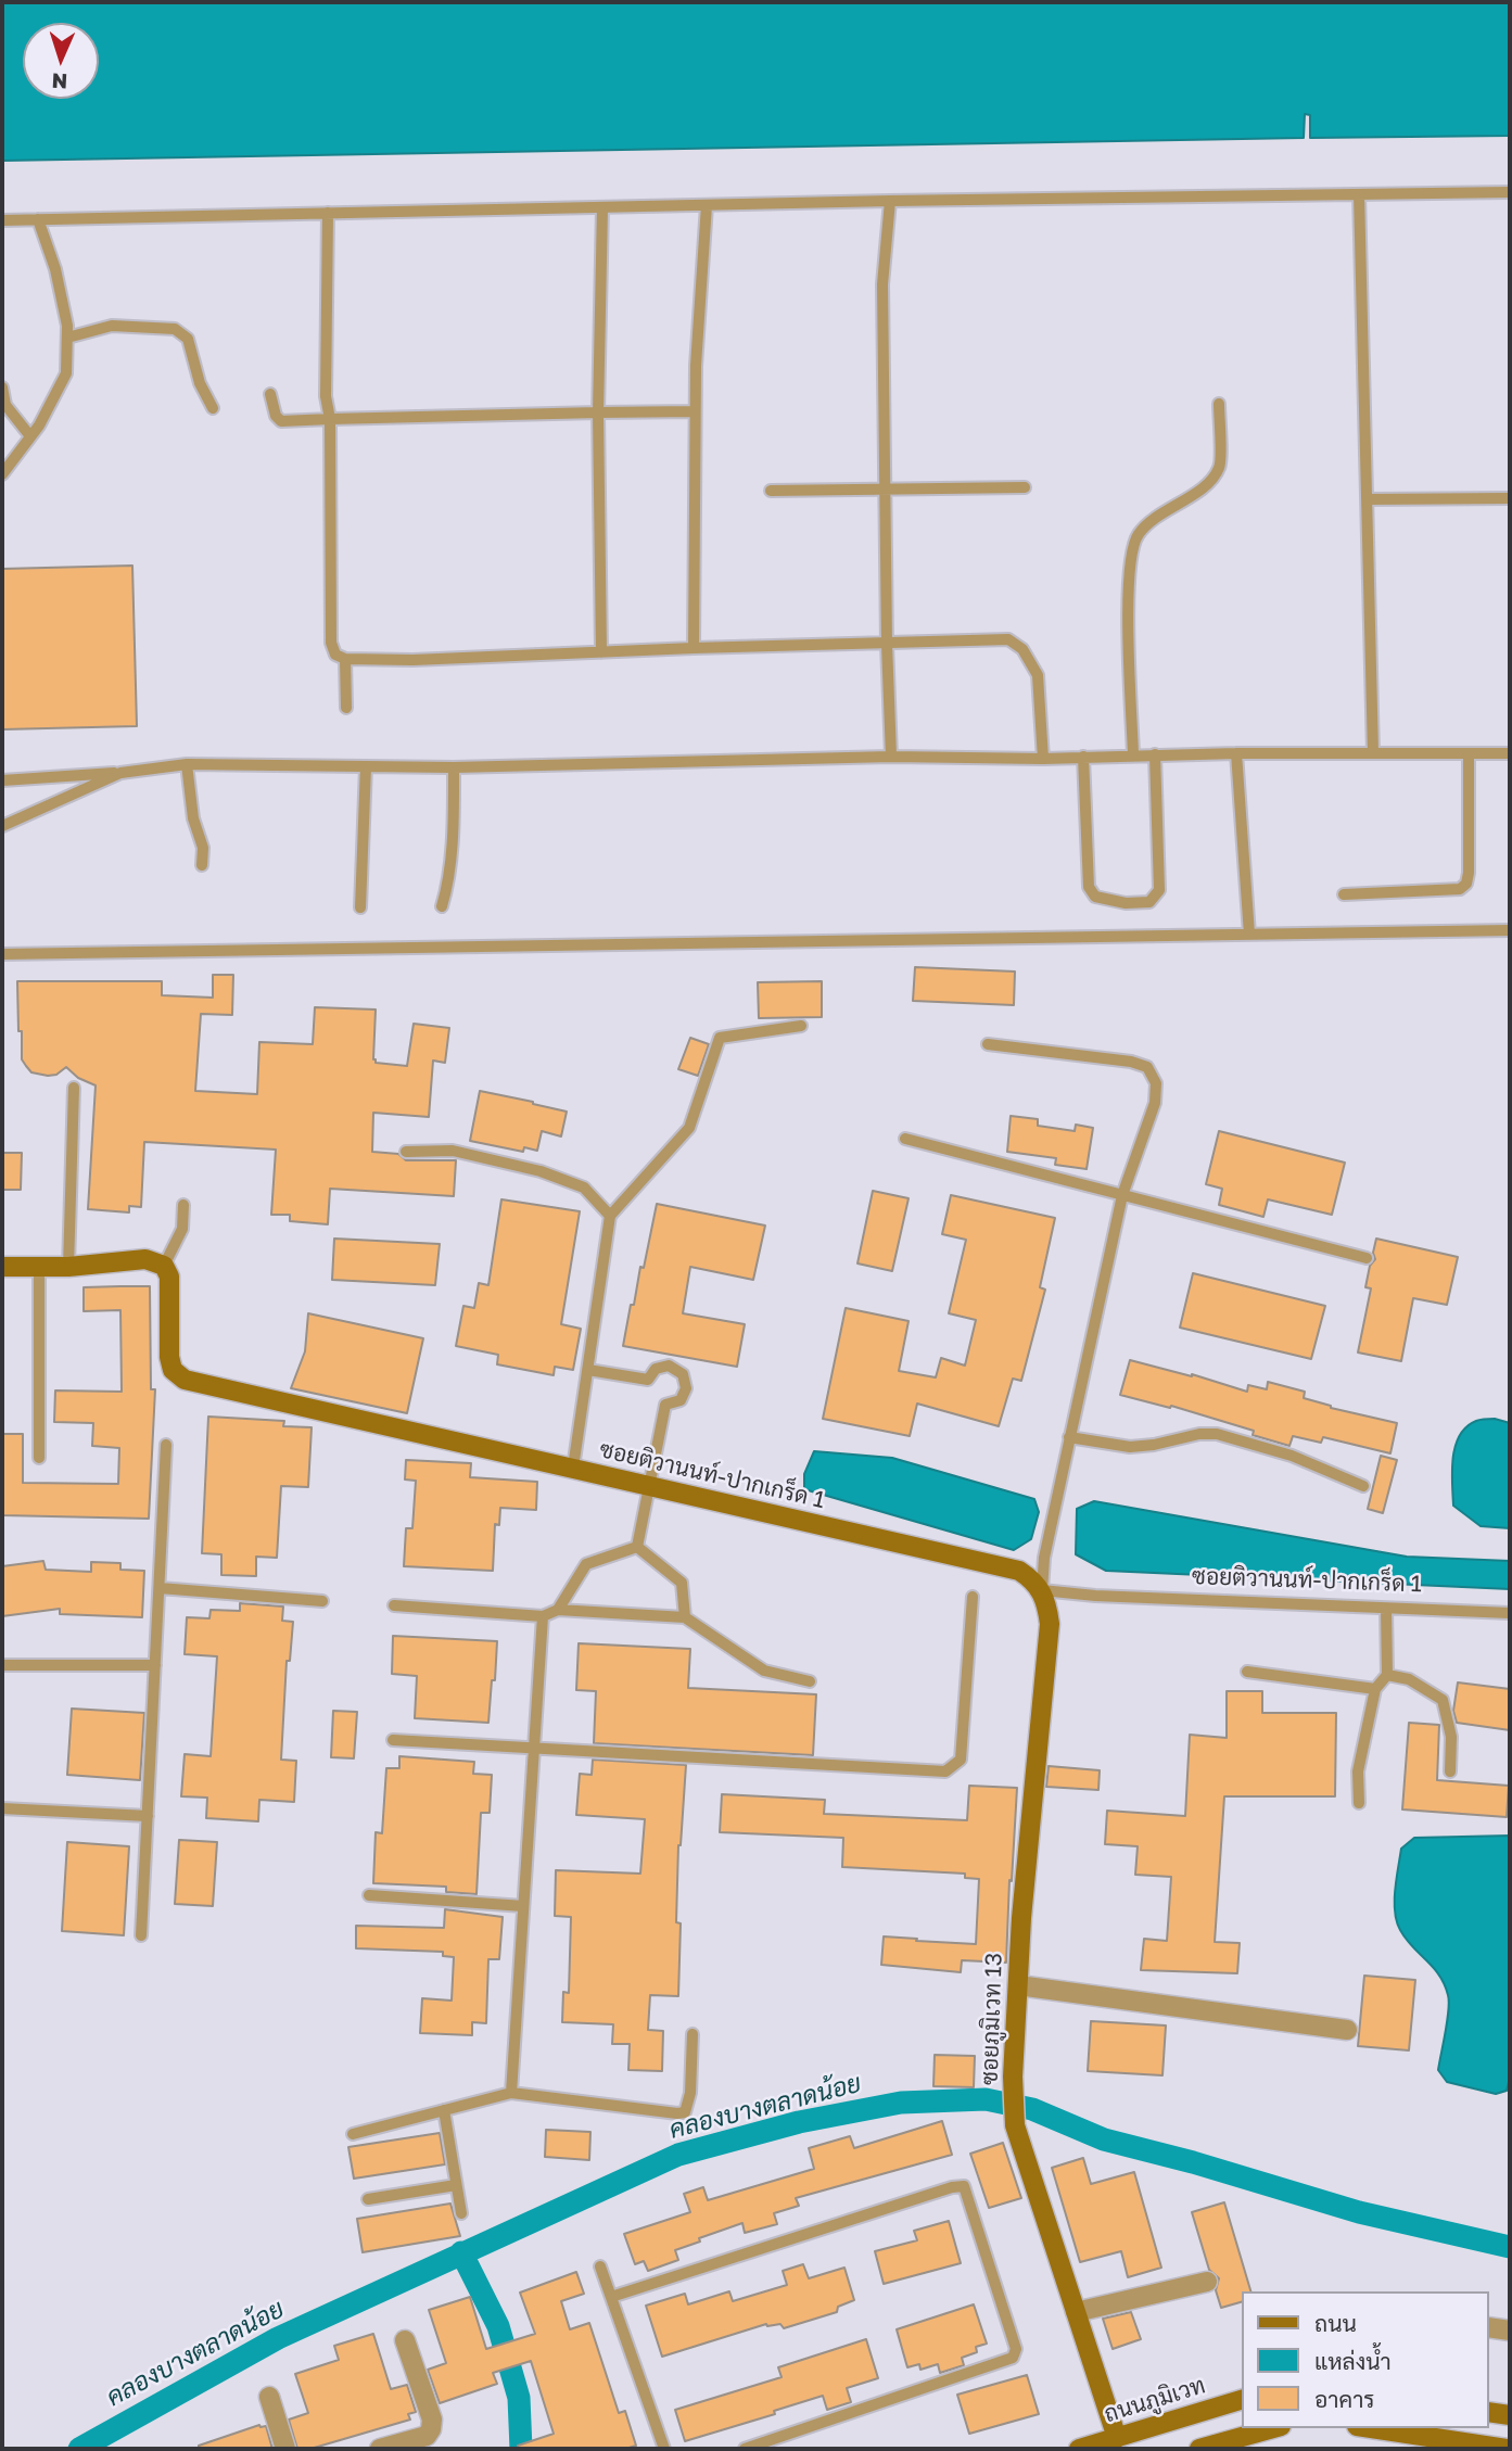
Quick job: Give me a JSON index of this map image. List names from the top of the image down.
{
  "streets": {
    "street": ["ซอยติวานนท์-ปากเกร็ด 1", "ซอยภูมิเวท 13", "ถนนภูมิเวท"]
  },
  "crossings": [
    ["ซอยติวานนท์-ปากเกร็ด 1", "ซอยภูมิเวท 13"],
    ["ซอยภูมิเวท 13", "ถนนภูมิเวท"]
  ],
  "water": ["คลองบางตลาดน้อย"],
  "legend": ["ถนน", "แหล่งน้ำ", "อาคาร"],
  "north": "bottom"
}
